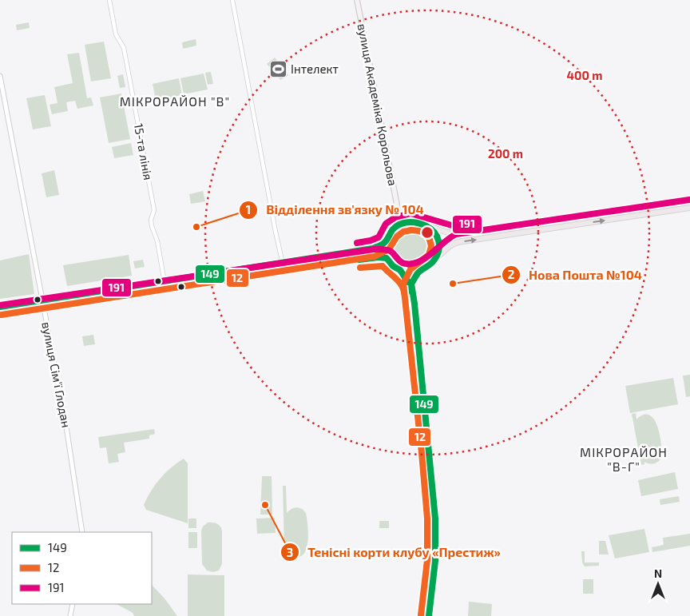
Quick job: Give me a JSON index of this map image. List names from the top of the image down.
{
  "streets": {
    "main road": ["вулиця Академіка Корольова"],
    "street": ["15-та лінія", "вулиця Сім'ї Глодан"]
  },
  "districts": ["МІКРОРАЙОН \"В\"", "МІКРОРАЙОН \"В-Г\""],
  "places": {
    "sports": ["Інтелект"],
    "other": ["Відділення зв'язку № 104", "Нова Пошта №104", "Тенісні корти клубу «Престиж»"]
  },
  "lines": ["transit line 191", "transit line 149", "transit line 12"],
  "legend": ["149", "12", "191"],
  "north": "top",
  "rings": ["400 m", "200 m"]
}
